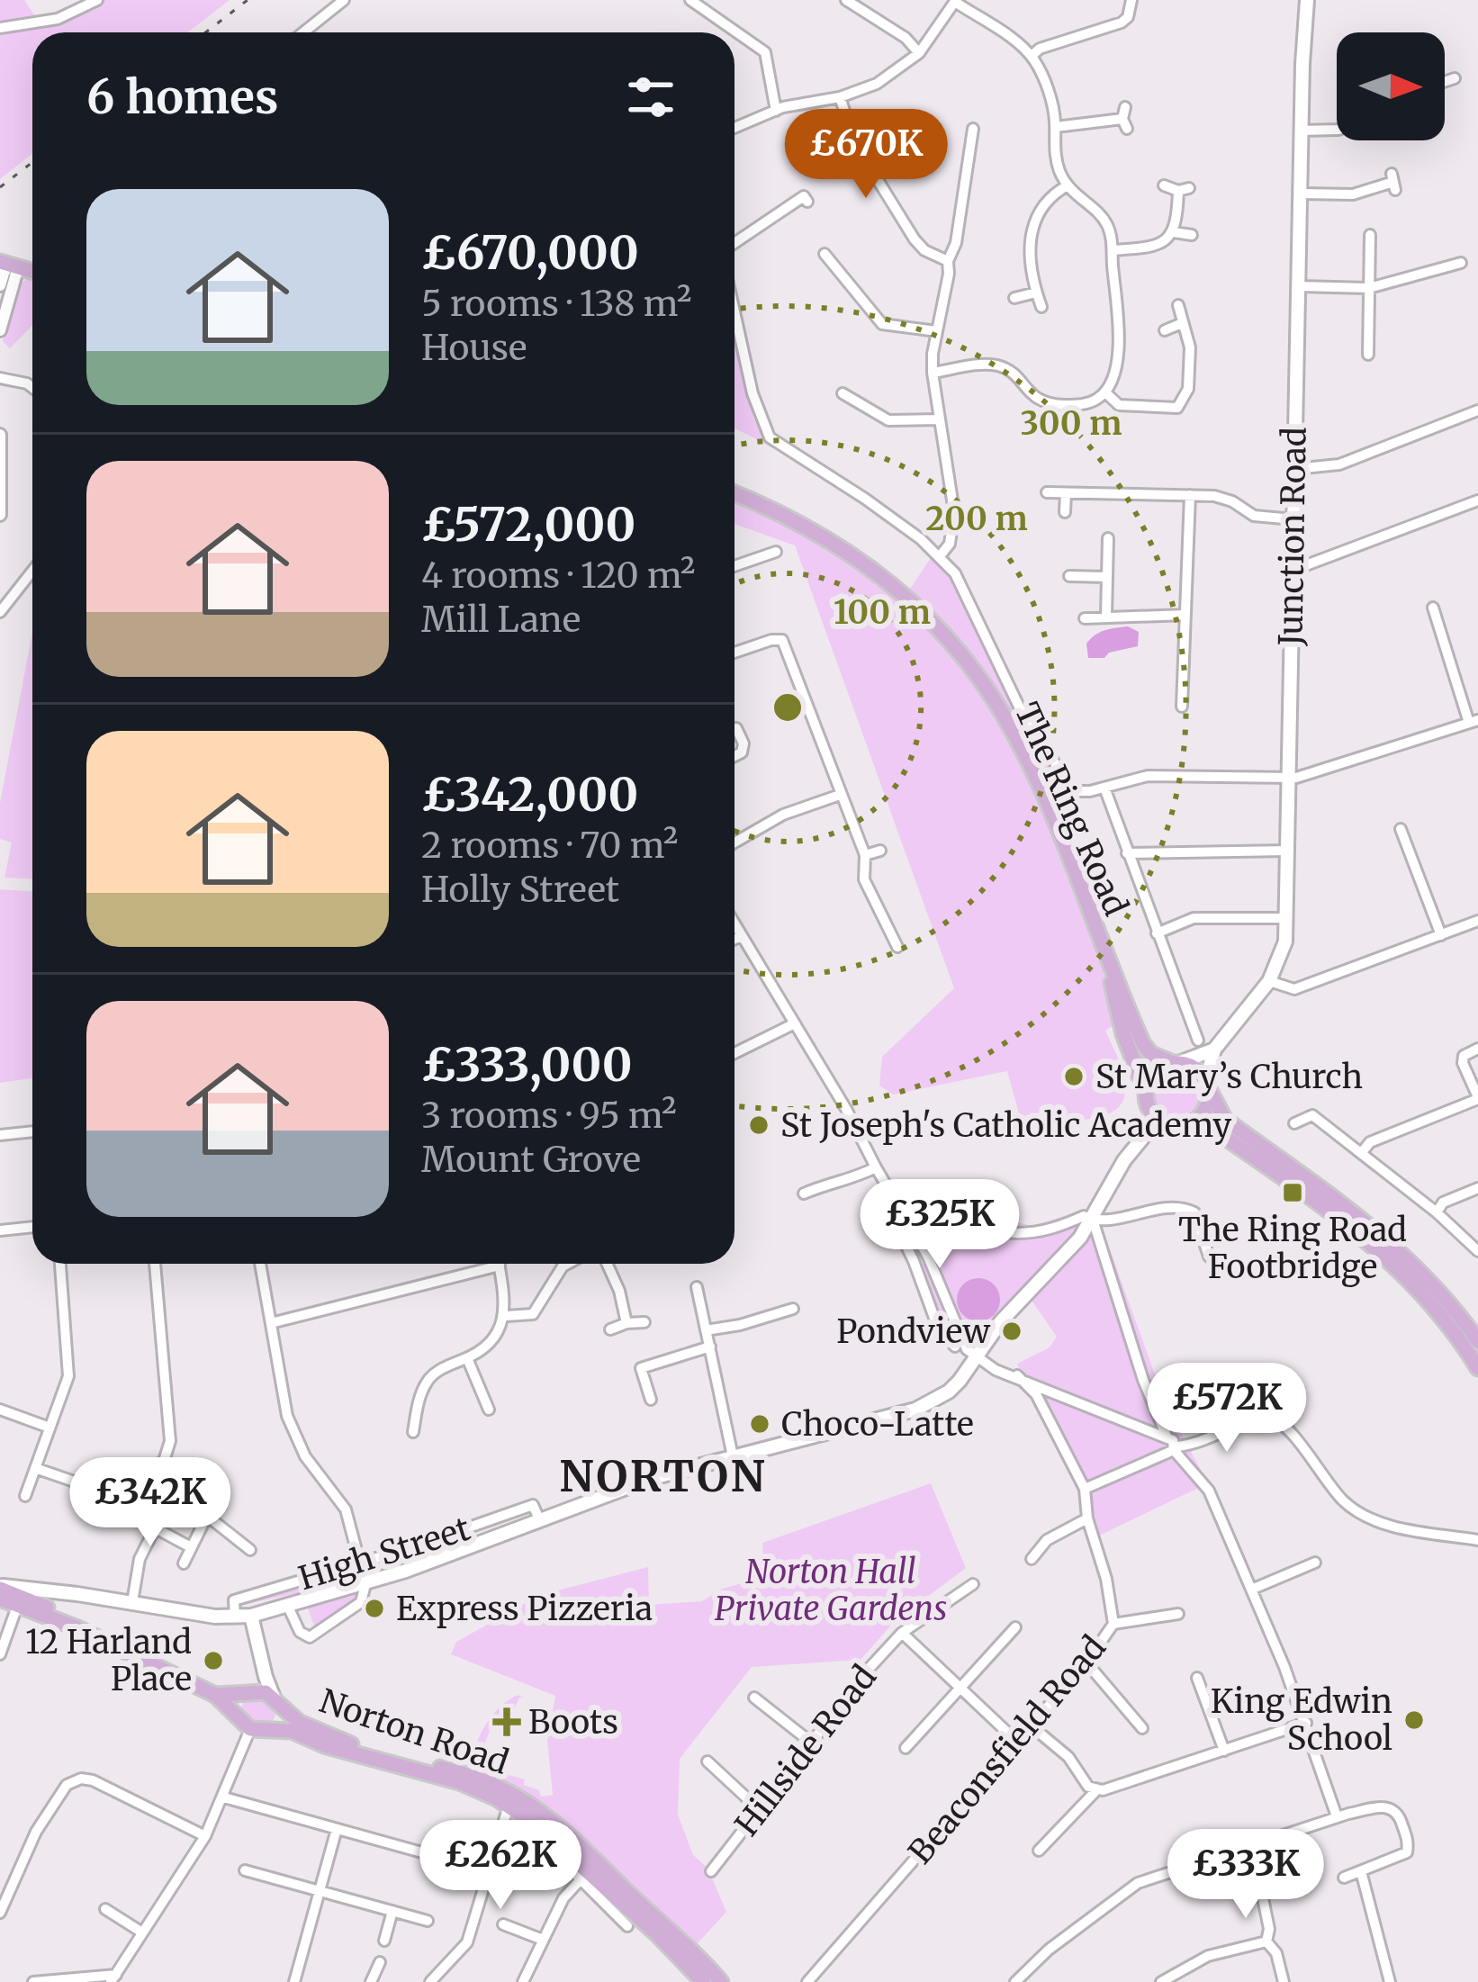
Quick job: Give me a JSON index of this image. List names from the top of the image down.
{
  "streets": {
    "main road": [
      "Junction Road",
      "The Ring Road",
      "High Street",
      "Norton Road"
    ],
    "street": ["Beaconsfield Road", "Hillside Road"]
  },
  "crossings": [
    ["Junction Road", "The Ring Road"],
    ["Junction Road", "High Street"],
    ["The Ring Road", "High Street"],
    ["Beaconsfield Road", "Hillside Road"]
  ],
  "districts": ["NORTON"],
  "parks": ["Norton Hall Private Gardens"],
  "places": {
    "other": [
      "St Mary’s Church",
      "St Joseph's Catholic Academy",
      "Pondview",
      "Choco-Latte",
      "Express Pizzeria",
      "12 Harland Place",
      "King Edwin School"
    ],
    "transit": ["The Ring Road Footbridge"],
    "health": ["Boots"]
  },
  "north": "right",
  "page": {
    "heading": "6 homes",
    "price": [
      "£670K",
      "£325K",
      "£572K",
      "£342K",
      "£262K",
      "£333K"
    ],
    "list": [
      {
        "name": "£670,000",
        "note": "5 rooms · 138 m² · House"
      },
      {
        "name": "£572,000",
        "note": "4 rooms · 120 m² · Mill Lane"
      },
      {
        "name": "£342,000",
        "note": "2 rooms · 70 m² · Holly Street"
      },
      {
        "name": "£333,000",
        "note": "3 rooms · 95 m² · Mount Grove"
      }
    ]
  },
  "rings": ["300 m", "200 m", "100 m"]
}
